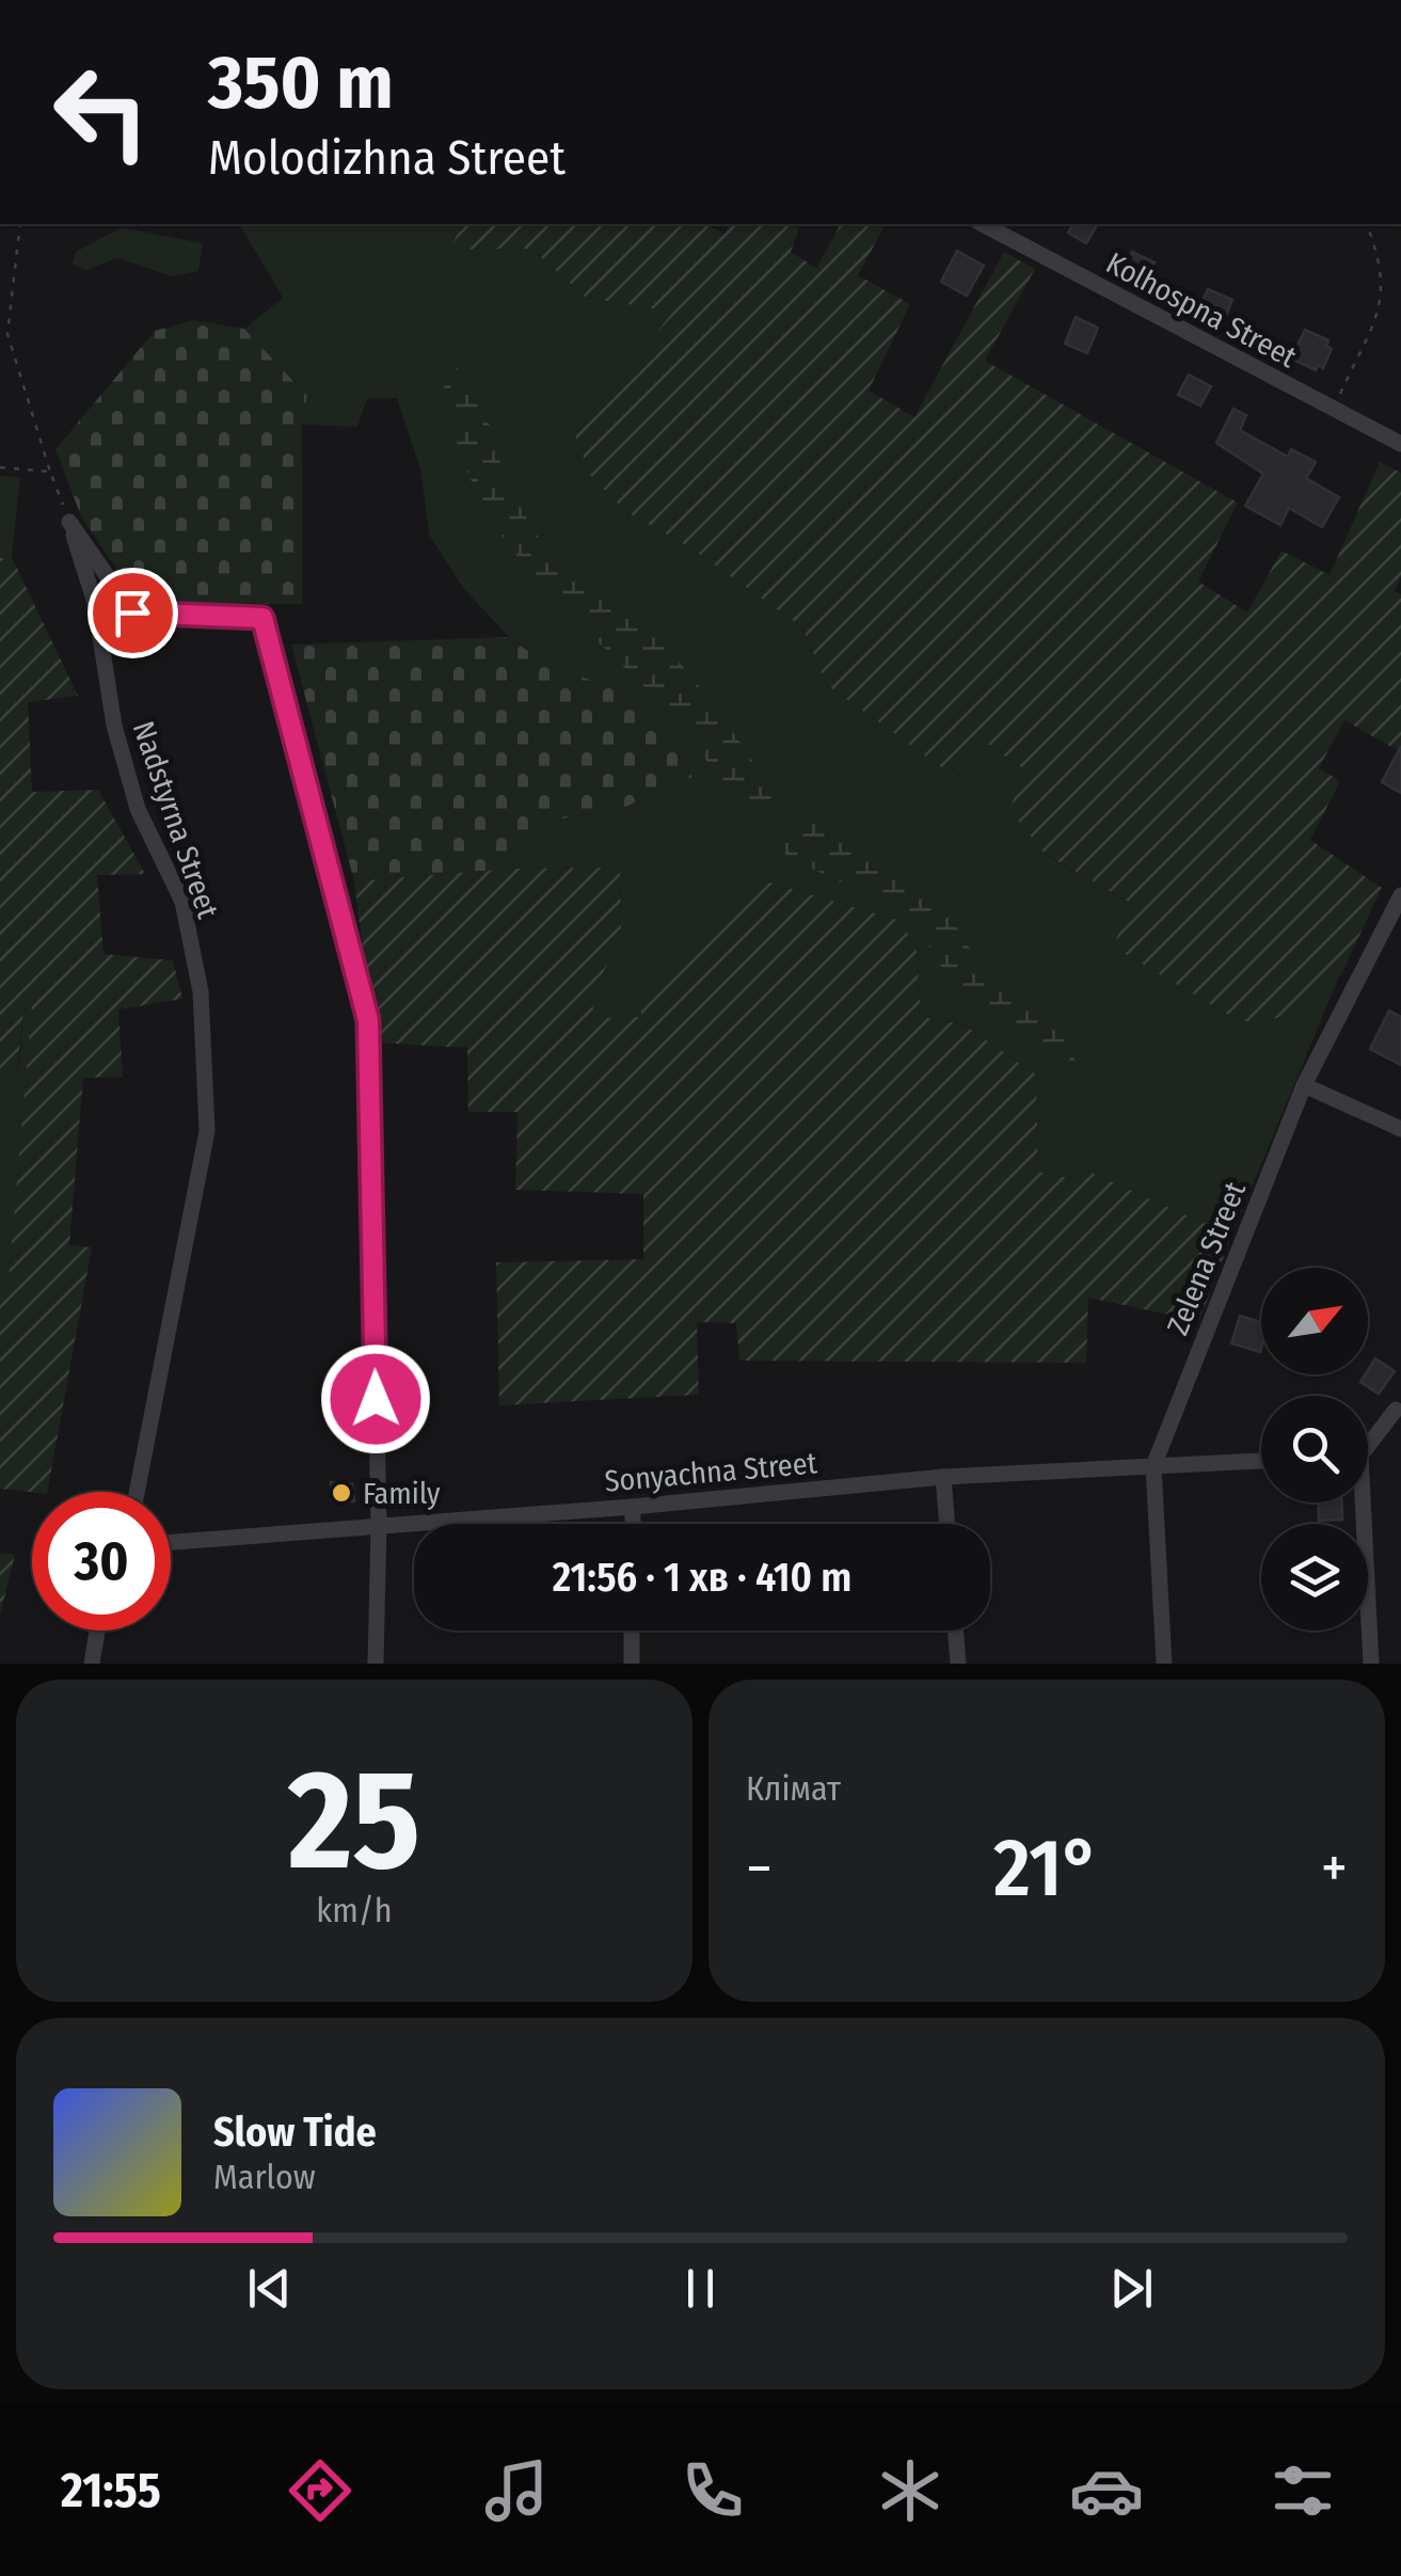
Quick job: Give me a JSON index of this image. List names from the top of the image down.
{
  "streets": {
    "street": [
      "Kolhospna Street",
      "Nadstyrna Street",
      "Zelena Street",
      "Sonyachna Street"
    ]
  },
  "crossings": [
    ["Zelena Street", "Sonyachna Street"]
  ],
  "places": ["Family"],
  "north": "top right",
  "page": {
    "turn": ["350 m", "Molodizhna Street"],
    "limit": "30",
    "trip": "21:56 · 1 хв · 410 m",
    "tile": [
      ["25", "km/h"],
      "Клімат"
    ],
    "heat": ["−", "21°", "+"],
    "song": ["Slow Tide", "Marlow"],
    "tabs": "21:55"
  }
}
